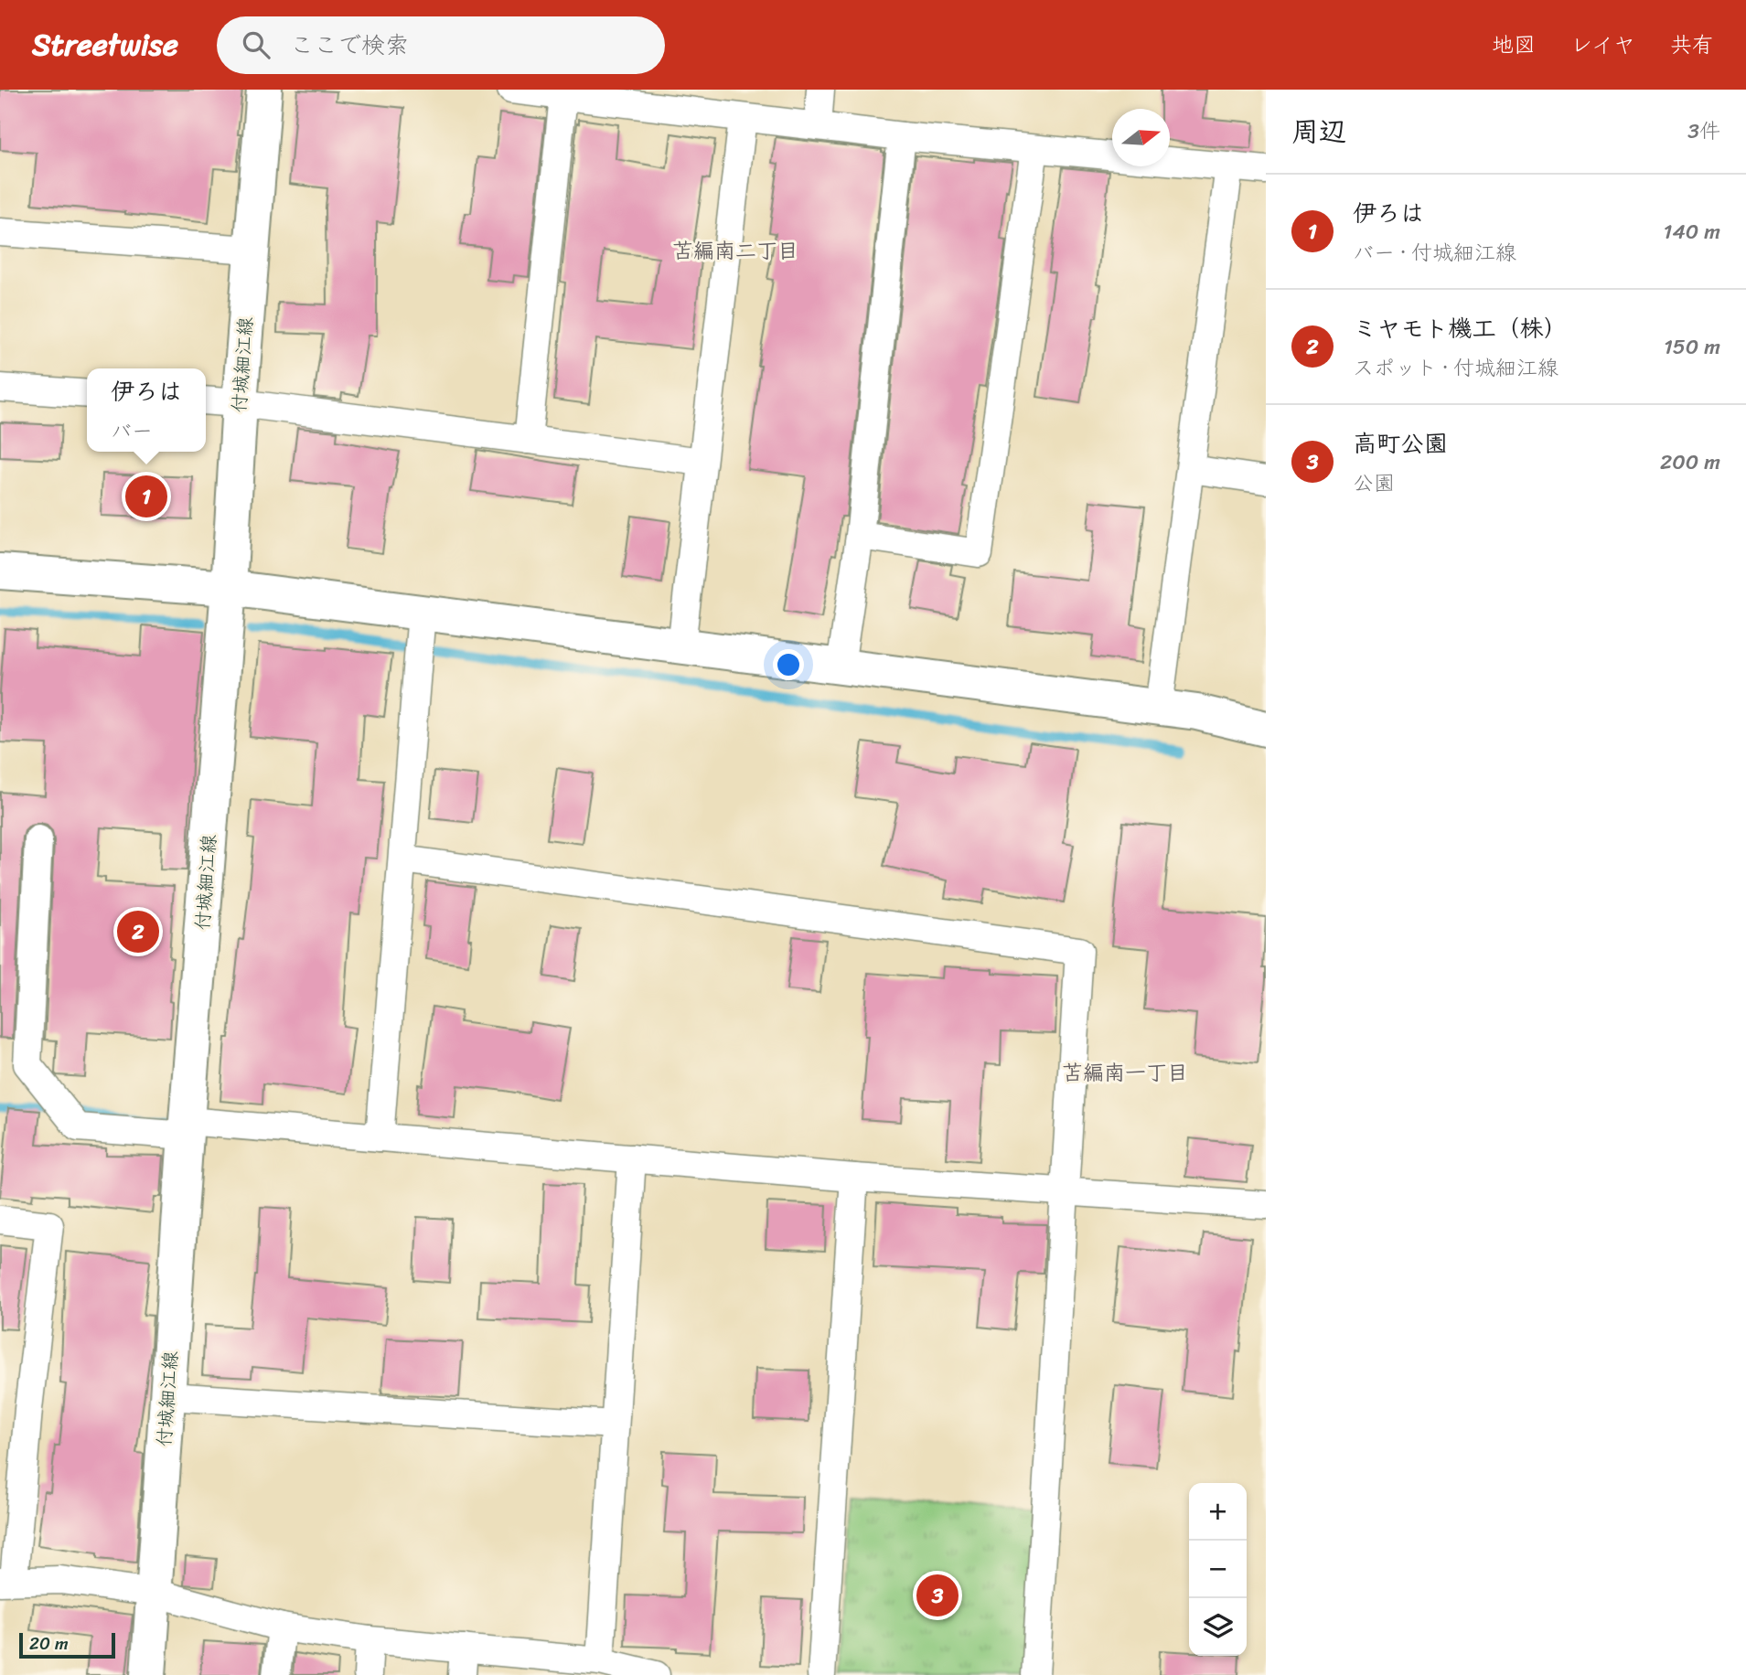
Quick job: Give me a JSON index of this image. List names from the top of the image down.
{
  "streets": {
    "main road": ["付城細江線"]
  },
  "districts": ["苫編南二丁目", "苫編南一丁目"],
  "scale_bar": "20 m",
  "north": "right",
  "page": {
    "header": "Streetwise",
    "search": "ここで検索",
    "nav": ["地図", "レイヤ", "共有"],
    "heading": ["周辺", "3件"],
    "list": [
      {
        "mark": "1",
        "name": "伊ろは",
        "note": "バー · 付城細江線",
        "value": "140 m"
      },
      {
        "mark": "2",
        "name": "ミヤモト機工（株）",
        "note": "スポット · 付城細江線",
        "value": "150 m"
      },
      {
        "mark": "3",
        "name": "高町公園",
        "note": "公園",
        "value": "200 m"
      }
    ],
    "popup": ["伊ろは", "バー"],
    "pins": ["1", "2", "3"],
    "map_buttons": ["+", "−"],
    "scale": "20 m"
  }
}
